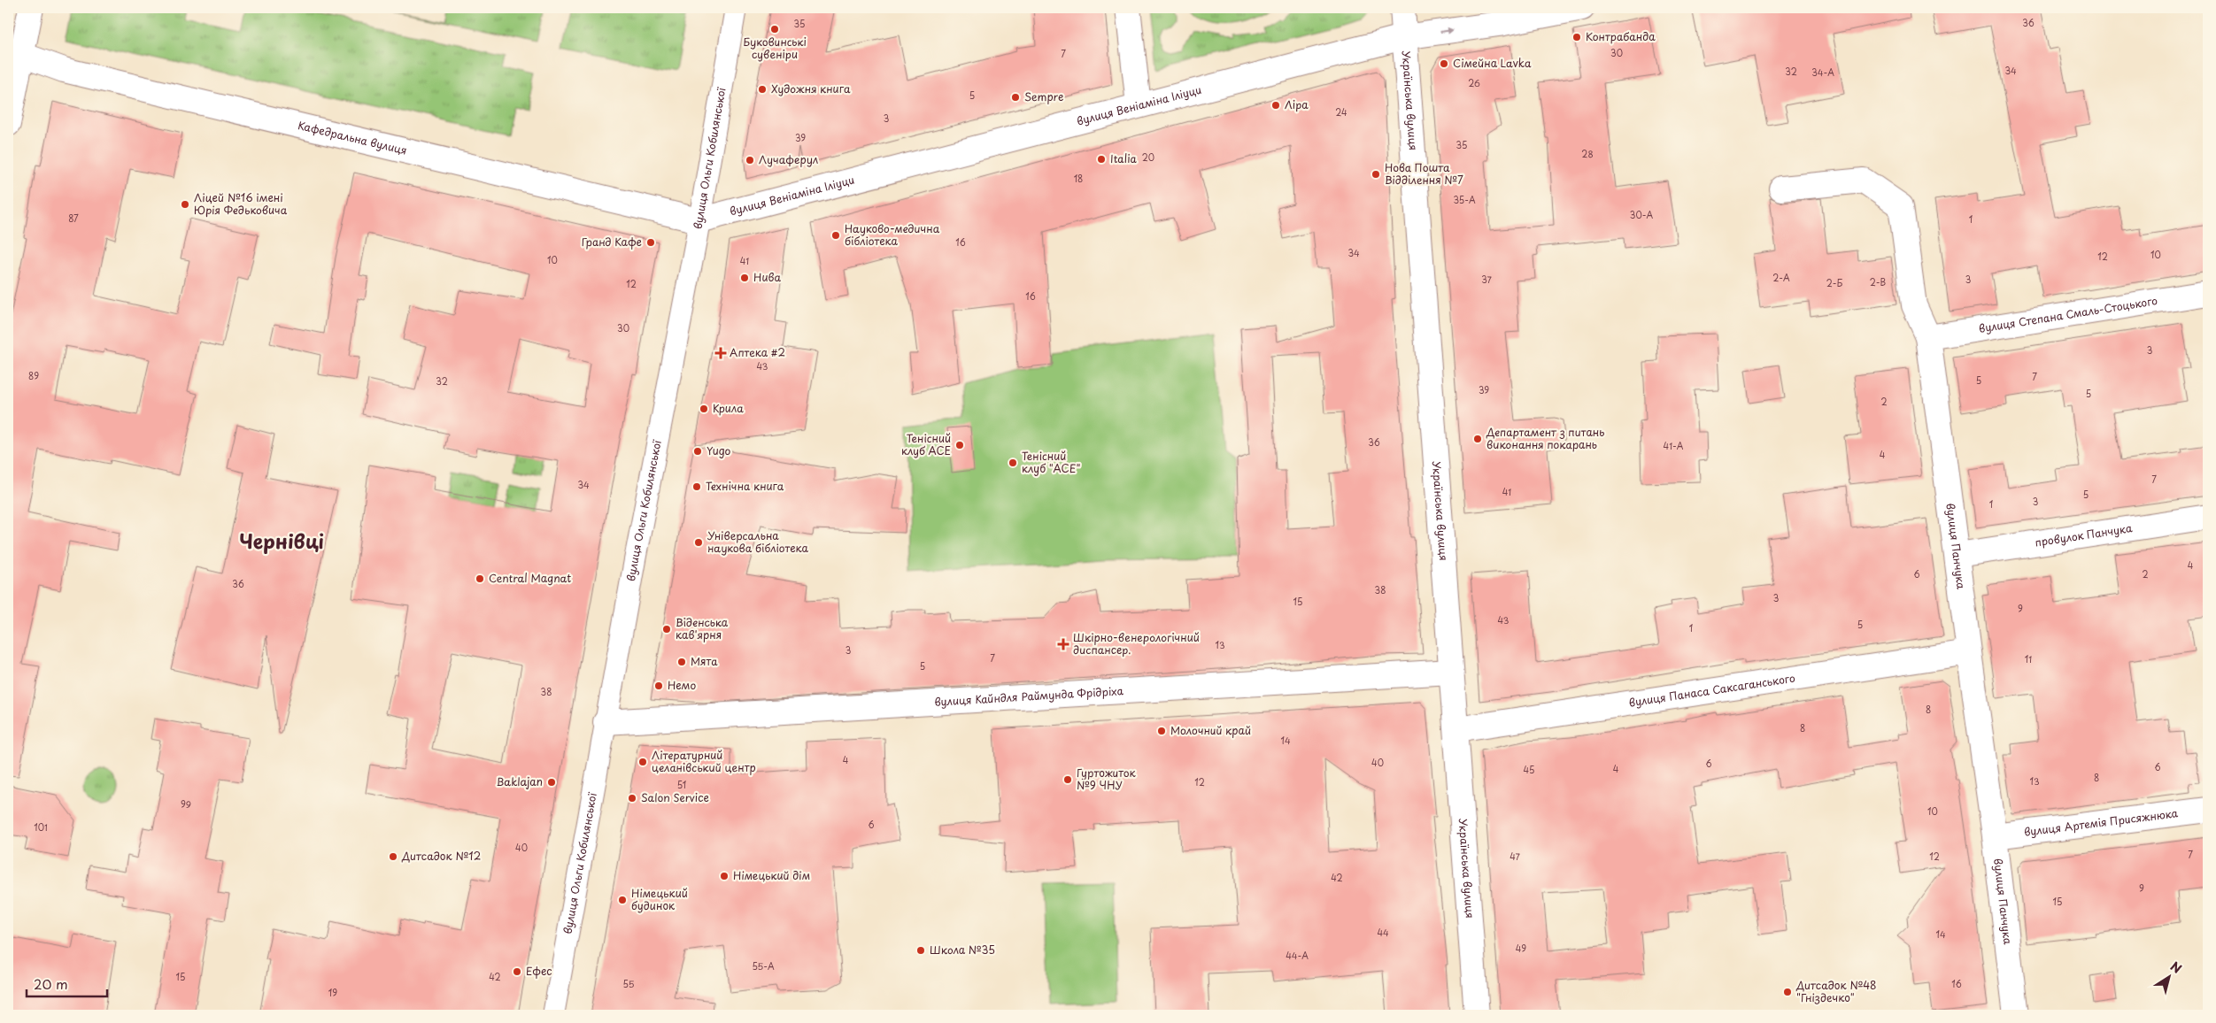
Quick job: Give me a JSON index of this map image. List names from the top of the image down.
{
  "streets": {
    "street": [
      "Українська вулиця",
      "вулиця Веніаміна Іліуци",
      "Кафедральна вулиця",
      "вулиця Ольги Кобилянської",
      "вулиця Степана Смаль-Стоцького",
      "провулок Панчука",
      "вулиця Панчука",
      "вулиця Панаса Саксаганського",
      "вулиця Кайндля Раймунда Фрідріха",
      "вулиця Артемія Присяжнюка"
    ]
  },
  "crossings": [
    ["Українська вулиця", "вулиця Веніаміна Іліуци"],
    ["Українська вулиця", "вулиця Панаса Саксаганського"],
    ["Українська вулиця", "вулиця Кайндля Раймунда Фрідріха"],
    ["вулиця Веніаміна Іліуци", "Кафедральна вулиця"],
    ["вулиця Веніаміна Іліуци", "вулиця Ольги Кобилянської"],
    ["Кафедральна вулиця", "вулиця Ольги Кобилянської"],
    ["вулиця Ольги Кобилянської", "вулиця Кайндля Раймунда Фрідріха"],
    ["вулиця Степана Смаль-Стоцького", "вулиця Панчука"],
    ["провулок Панчука", "вулиця Панчука"],
    ["вулиця Панчука", "вулиця Панаса Саксаганського"],
    ["вулиця Панчука", "вулиця Артемія Присяжнюка"]
  ],
  "districts": ["Чернівці"],
  "places": {
    "other": [
      "Буковинські сувеніри",
      "Контрабанда",
      "Сімейна Lavka",
      "Художня книга",
      "Sempre",
      "Ліра",
      "Italia",
      "Лучаферул",
      "Нова Пошта Відділення №7",
      "Ліцей №16 імені Юрія Федьковича",
      "Науково-медична бібліотека",
      "Гранд Кафе",
      "Нива",
      "Крила",
      "Департамент з питань виконання покарань",
      "Тенісний клуб АСЕ",
      "Yugo",
      "Тенісний клуб \"ACE\"",
      "Технічна книга",
      "Універсальна наукова бібліотека",
      "Central Magnat",
      "Віденська кав'ярня",
      "Мята",
      "Немо",
      "Молочний край",
      "Літературний целанівський центр",
      "Гуртожиток №9 ЧНУ",
      "Baklajan",
      "Salon Service",
      "Дитсадок №12",
      "Німецький дім",
      "Німецький будинок",
      "Школа №35",
      "Ефес",
      "Дитсадок №48 \"Гніздечко\""
    ],
    "health": ["Аптека #2", "Шкірно-венерологічний диспансер."]
  },
  "house_numbers": [
    "36",
    "35",
    "30",
    "7",
    "34",
    "32",
    "34-А",
    "26",
    "5",
    "24",
    "3",
    "39",
    "35",
    "28",
    "20",
    "18",
    "35-А",
    "30-А",
    "87",
    "1",
    "16",
    "34",
    "10",
    "12",
    "10",
    "41",
    "2-А",
    "37",
    "3",
    "2-В",
    "2-Б",
    "12",
    "16",
    "30",
    "3",
    "43",
    "89",
    "7",
    "5",
    "32",
    "39",
    "5",
    "2",
    "36",
    "41-А",
    "4",
    "7",
    "34",
    "41",
    "5",
    "3",
    "1",
    "4",
    "6",
    "2",
    "36",
    "38",
    "3",
    "15",
    "9",
    "43",
    "5",
    "1",
    "13",
    "3",
    "7",
    "11",
    "5",
    "38",
    "8",
    "8",
    "14",
    "4",
    "40",
    "6",
    "6",
    "4",
    "45",
    "8",
    "13",
    "12",
    "51",
    "99",
    "10",
    "6",
    "101",
    "40",
    "7",
    "47",
    "12",
    "42",
    "9",
    "15",
    "44",
    "14",
    "49",
    "44-А",
    "55-А",
    "15",
    "42",
    "55",
    "16",
    "19"
  ],
  "scale_bar": "20 m",
  "north": "top right"
}
